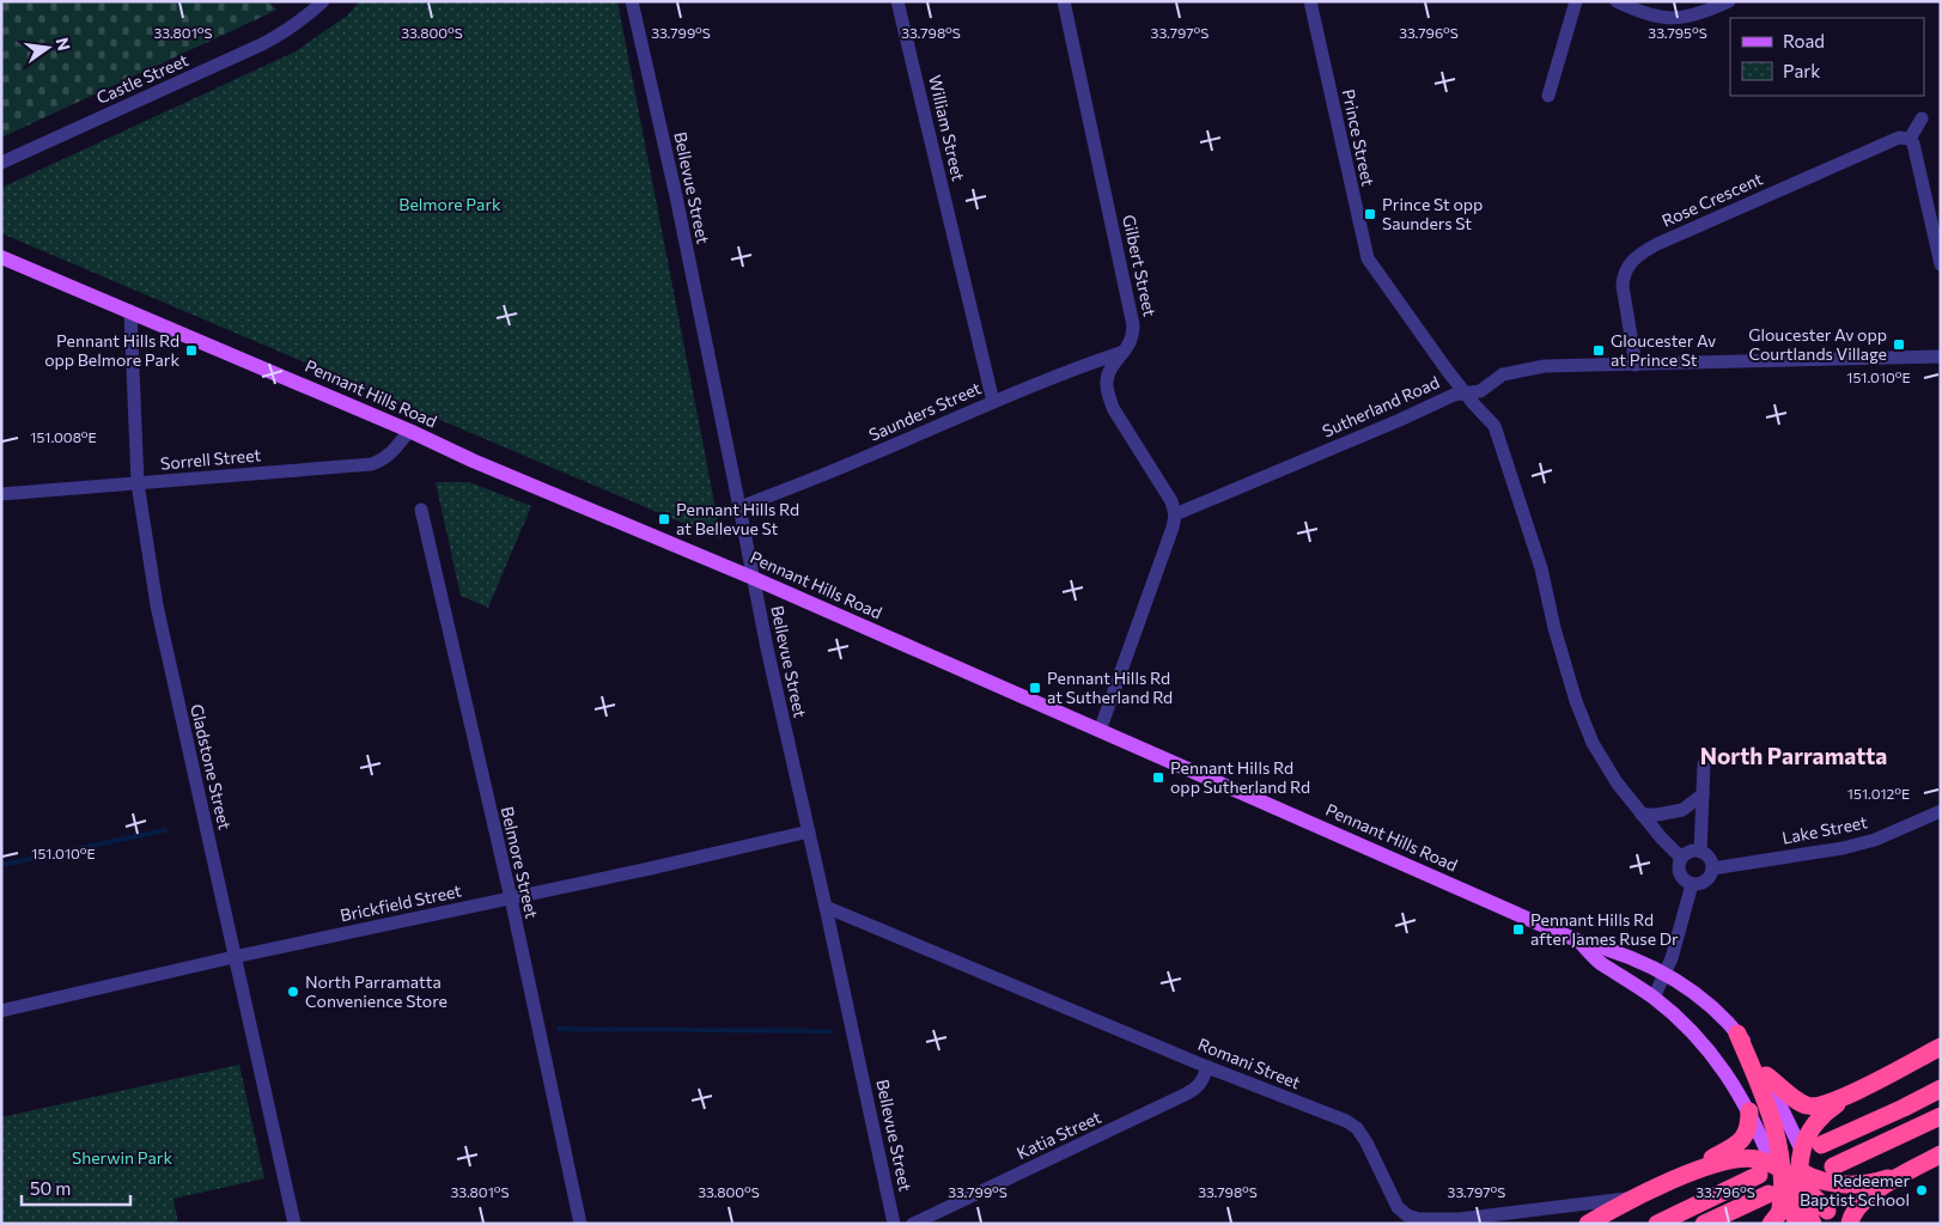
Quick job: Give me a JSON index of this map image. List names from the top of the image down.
{
  "streets": {
    "highway": ["Pennant Hills Road"],
    "street": [
      "Castle Street",
      "William Street",
      "Prince Street",
      "Bellevue Street",
      "Rose Crescent",
      "Gilbert Street",
      "Sutherland Road",
      "Saunders Street",
      "Sorrell Street",
      "Gladstone Street",
      "Lake Street",
      "Belmore Street",
      "Brickfield Street",
      "Romani Street",
      "Katia Street"
    ]
  },
  "crossings": [
    ["William Street", "Saunders Street"],
    ["Prince Street", "Sutherland Road"],
    ["Bellevue Street", "Pennant Hills Road"],
    ["Bellevue Street", "Saunders Street"],
    ["Bellevue Street", "Brickfield Street"],
    ["Bellevue Street", "Romani Street"],
    ["Gilbert Street", "Sutherland Road"],
    ["Gilbert Street", "Saunders Street"],
    ["Pennant Hills Road", "Sorrell Street"],
    ["Pennant Hills Road", "Gladstone Street"],
    ["Sutherland Road", "Lake Street"],
    ["Sorrell Street", "Gladstone Street"],
    ["Gladstone Street", "Brickfield Street"],
    ["Belmore Street", "Brickfield Street"],
    ["Romani Street", "Katia Street"]
  ],
  "districts": ["North Parramatta"],
  "parks": ["Belmore Park", "Sherwin Park"],
  "places": {
    "transit": [
      "Prince St opp Saunders St",
      "Gloucester Av opp Courtlands Village",
      "Pennant Hills Rd opp Belmore Park",
      "Gloucester Av at Prince St",
      "Pennant Hills Rd at Bellevue St",
      "Pennant Hills Rd at Sutherland Rd",
      "Pennant Hills Rd opp Sutherland Rd",
      "Pennant Hills Rd after James Ruse Dr"
    ],
    "other": ["North Parramatta Convenience Store", "Redeemer Baptist School"]
  },
  "legend": ["Road", "Park"],
  "scale_bar": "50 m",
  "north": "right",
  "coordinates": [
    "33.801°S",
    "33.800°S",
    "33.799°S",
    "33.798°S",
    "33.797°S",
    "33.796°S",
    "33.795°S",
    "151.010°E",
    "151.008°E",
    "151.012°E"
  ]
}
